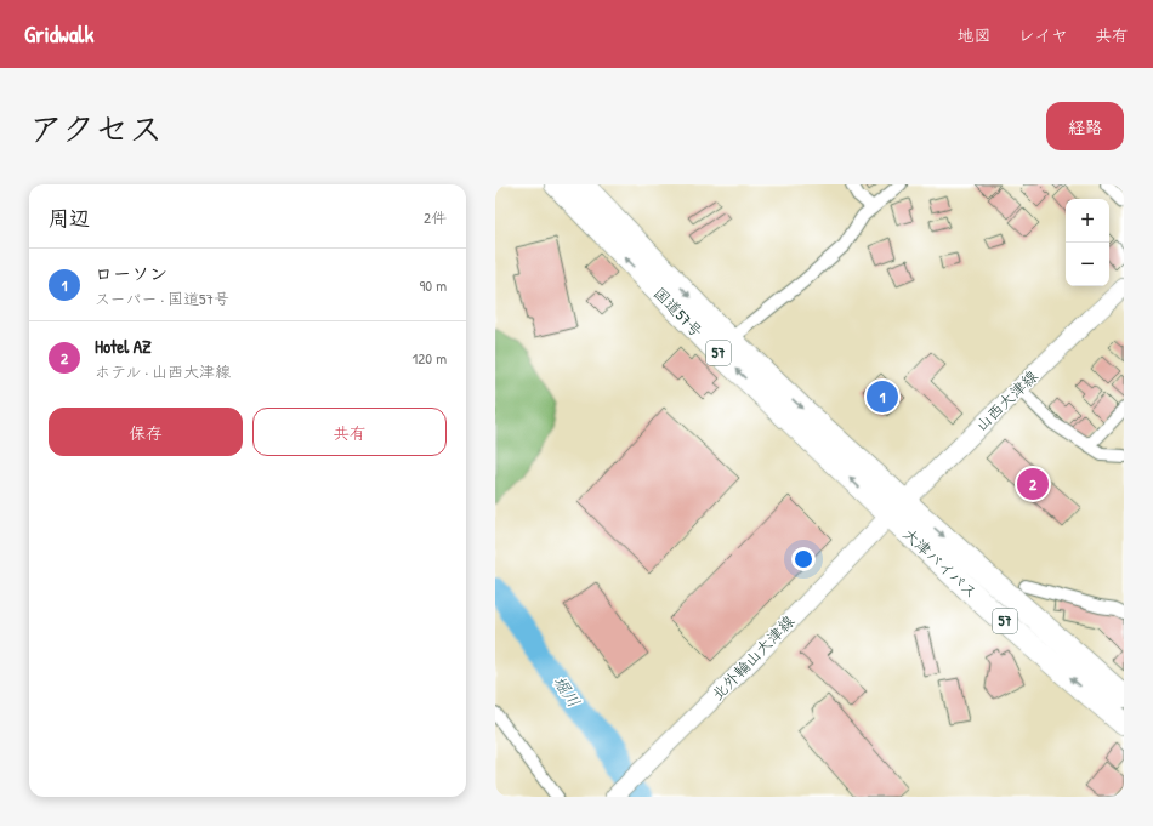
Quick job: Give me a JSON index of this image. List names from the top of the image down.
{
  "streets": {
    "highway": ["国道57号", "57", "大津バイパス"],
    "main road": ["山西大津線", "北外輪山大津線"]
  },
  "crossings": [
    ["国道57号", "山西大津線"],
    ["国道57号", "大津バイパス"],
    ["国道57号", "北外輪山大津線"],
    ["山西大津線", "大津バイパス"],
    ["山西大津線", "北外輪山大津線"],
    ["大津バイパス", "北外輪山大津線"]
  ],
  "water": ["堀川"],
  "page": {
    "header": "Gridwalk",
    "nav": ["地図", "レイヤ", "共有"],
    "title": "アクセス",
    "buttons": [
      "経路",
      ["保存", "共有"]
    ],
    "heading": ["周辺", "2件"],
    "map_buttons": ["+", "−"],
    "list": [
      {
        "mark": "1",
        "name": "ローソン",
        "note": "スーパー · 国道57号",
        "value": "90 m"
      },
      {
        "mark": "2",
        "name": "Hotel AZ",
        "note": "ホテル · 山西大津線",
        "value": "120 m"
      }
    ],
    "pins": ["1", "2"]
  }
}
